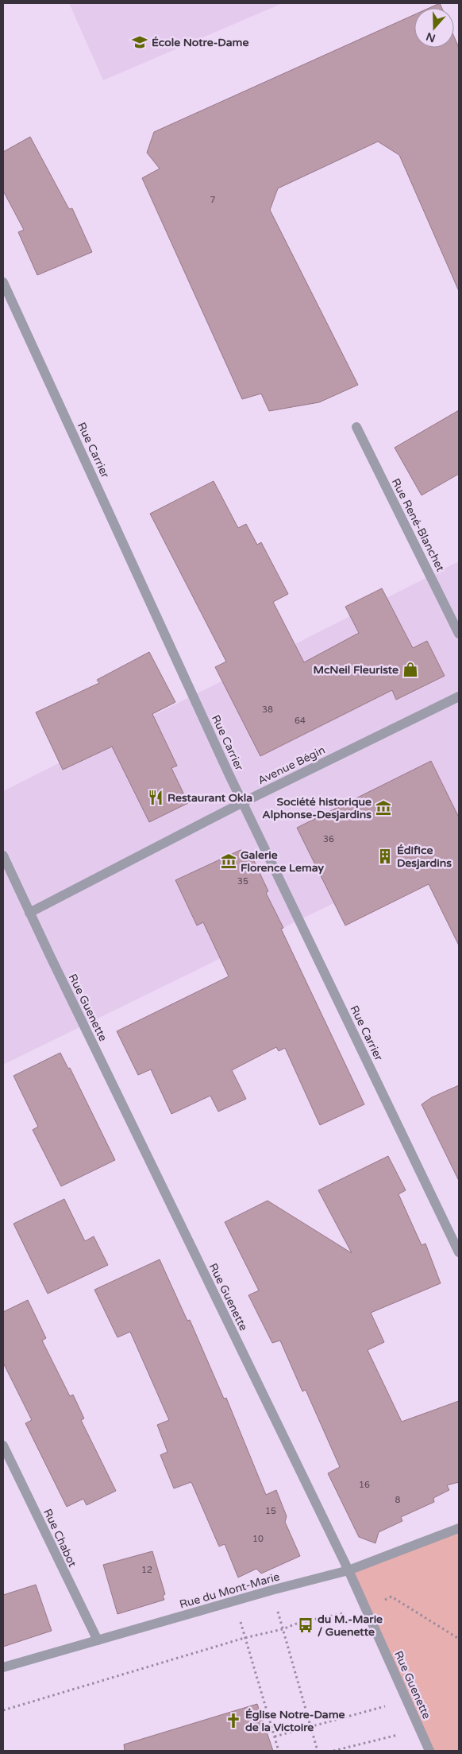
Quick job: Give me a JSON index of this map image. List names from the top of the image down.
{
  "streets": {
    "street": [
      "Rue Carrier",
      "Rue René-Blanchet",
      "Avenue Bégin",
      "Rue Guenette",
      "Rue Chabot",
      "Rue du Mont-Marie"
    ]
  },
  "crossings": [
    ["Rue Carrier", "Avenue Bégin"],
    ["Avenue Bégin", "Rue Guenette"],
    ["Rue Guenette", "Rue du Mont-Marie"],
    ["Rue Chabot", "Rue du Mont-Marie"]
  ],
  "places": {
    "school or university": ["École Notre-Dame"],
    "shop": ["McNeil Fleuriste"],
    "restaurant": ["Restaurant Okla"],
    "museum": ["Société historique Alphonse-Desjardins", "Galerie Florence Lemay"],
    "building": ["Édifice Desjardins"],
    "bus stop": ["du M.-Marie / Guenette"],
    "church": ["Église Notre-Dame de la Victoire"]
  },
  "house_numbers": [
    "7",
    "38",
    "64",
    "36",
    "35",
    "16",
    "8",
    "15",
    "10",
    "12"
  ],
  "north": "bottom"
}
